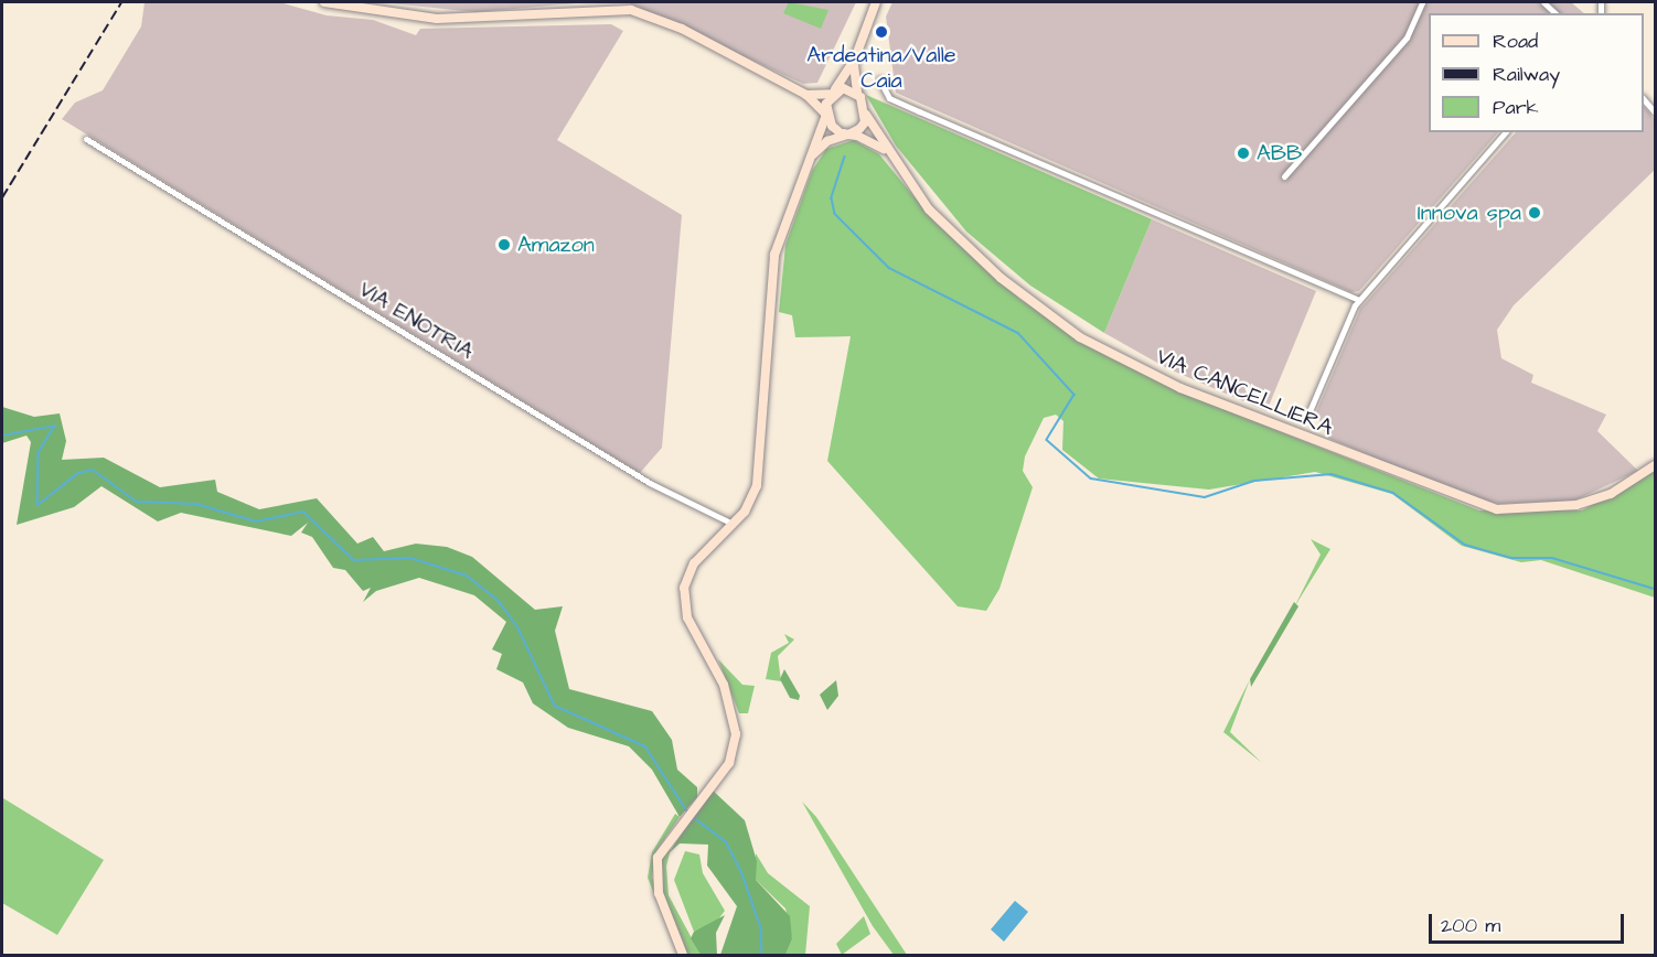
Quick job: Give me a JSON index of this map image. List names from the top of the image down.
{
  "streets": {
    "street": ["VIA ENOTRIA", "VIA CANCELLIERA"]
  },
  "places": [
    "Ardeatina/Valle Caia",
    "ABB",
    "Innova spa",
    "Amazon"
  ],
  "legend": ["Road", "Railway", "Park"],
  "scale_bar": "200 m"
}
